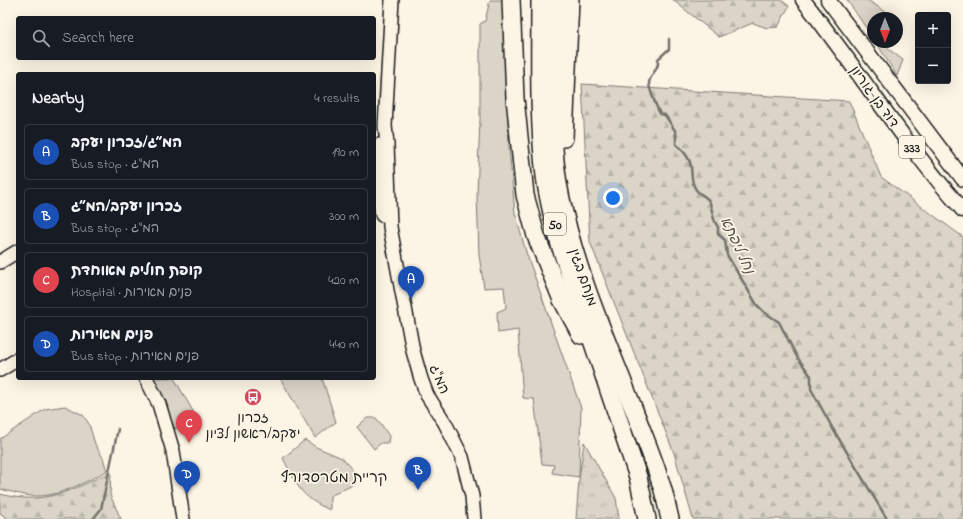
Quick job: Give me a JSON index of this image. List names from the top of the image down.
{
  "streets": {
    "highway": ["50", "מנחם בגין"],
    "main road": ["דוד בן-גוריון", "333"],
    "street": ["המ\"ג"]
  },
  "districts": ["קריית מטרסדורף"],
  "water": ["נחל ליפתא"],
  "places": {
    "bus stop": ["זכרון יעקב/ראשון לציון"]
  },
  "north": "bottom",
  "page": {
    "map_buttons": ["+", "−"],
    "search": "Search here",
    "heading": ["Nearby", "4 results"],
    "list": [
      {
        "mark": "A",
        "name": "המ״ג/זכרון יעקב",
        "note": "Bus stop · המ\"ג",
        "value": "190 m"
      },
      {
        "mark": "B",
        "name": "זכרון יעקב/המ״ג",
        "note": "Bus stop · המ\"ג",
        "value": "300 m"
      },
      {
        "mark": "C",
        "name": "קופת חולים מאוחדת",
        "note": "Hospital · פנים מאירות",
        "value": "420 m"
      },
      {
        "mark": "D",
        "name": "פנים מאירות",
        "note": "Bus stop · פנים מאירות",
        "value": "440 m"
      }
    ],
    "pins": [
      "A",
      "C",
      "B",
      "D"
    ]
  }
}
